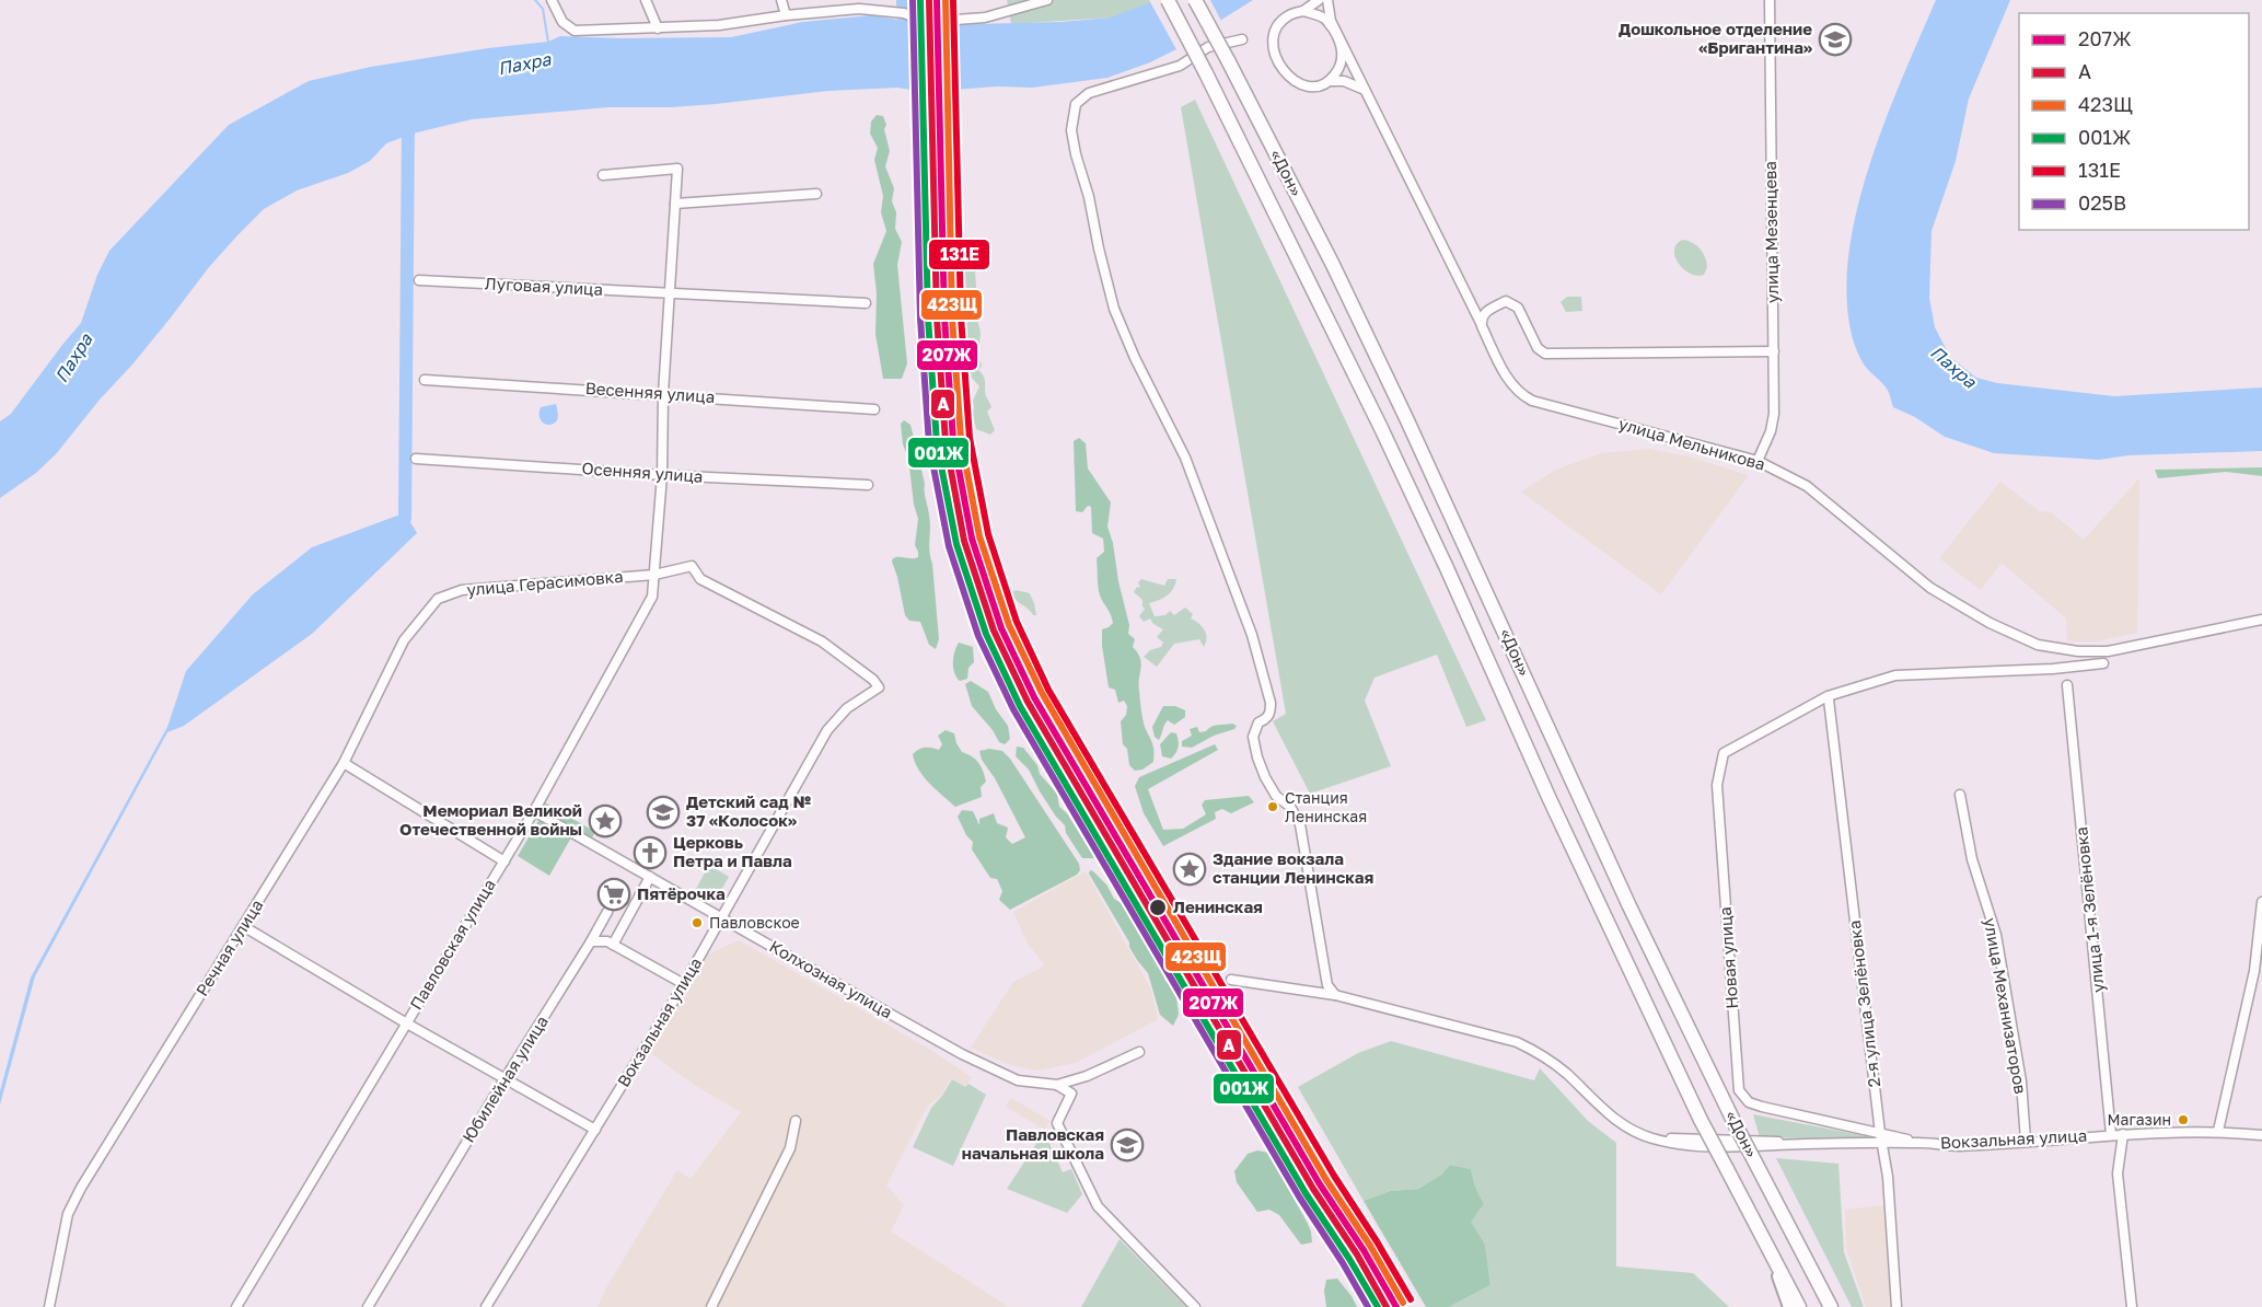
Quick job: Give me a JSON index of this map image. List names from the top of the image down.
{
  "streets": {
    "highway": ["«Дон»"],
    "street": [
      "улица Мезенцева",
      "Луговая улица",
      "Весенняя улица",
      "улица Мельникова",
      "Осенняя улица",
      "улица Герасимовка",
      "улица 1-я Зелёновка",
      "Павловская улица",
      "Речная улица",
      "Новая улица",
      "Колхозная улица",
      "2-я улица Зелёновка",
      "улица Механизаторов",
      "Вокзальная улица",
      "Юбилейная улица"
    ]
  },
  "crossings": [
    ["улица Мезенцева", "улица Мельникова"],
    ["улица Герасимовка", "Павловская улица"],
    ["улица Герасимовка", "Речная улица"],
    ["улица Герасимовка", "Вокзальная улица"],
    ["улица 1-я Зелёновка", "Вокзальная улица"],
    ["Павловская улица", "Колхозная улица"],
    ["Новая улица", "2-я улица Зелёновка"],
    ["Новая улица", "Вокзальная улица"],
    ["Колхозная улица", "Вокзальная улица"],
    ["2-я улица Зелёновка", "Вокзальная улица"],
    ["улица Механизаторов", "Вокзальная улица"]
  ],
  "water": ["Пахра"],
  "places": {
    "school or university": ["Дошкольное отделение «Бригантина»", "Детский сад № 37 «Колосок»", "Павловская начальная школа"],
    "other": [
      "Станция Ленинская",
      "Ленинская",
      "Павловское",
      "Магазин"
    ],
    "place": ["Мемориал Великой Отечественной войны", "Здание вокзала станции Ленинская"],
    "church": ["Церковь Петра и Павла"],
    "supermarket": ["Пятёрочка"]
  },
  "lines": [
    "transit line 207Ж",
    "transit line A",
    "transit line 423Щ",
    "transit line 001Ж",
    "transit line 131Е",
    "transit line 025В"
  ],
  "legend": [
    "207Ж",
    "A",
    "423Щ",
    "001Ж",
    "131Е",
    "025В"
  ]
}
